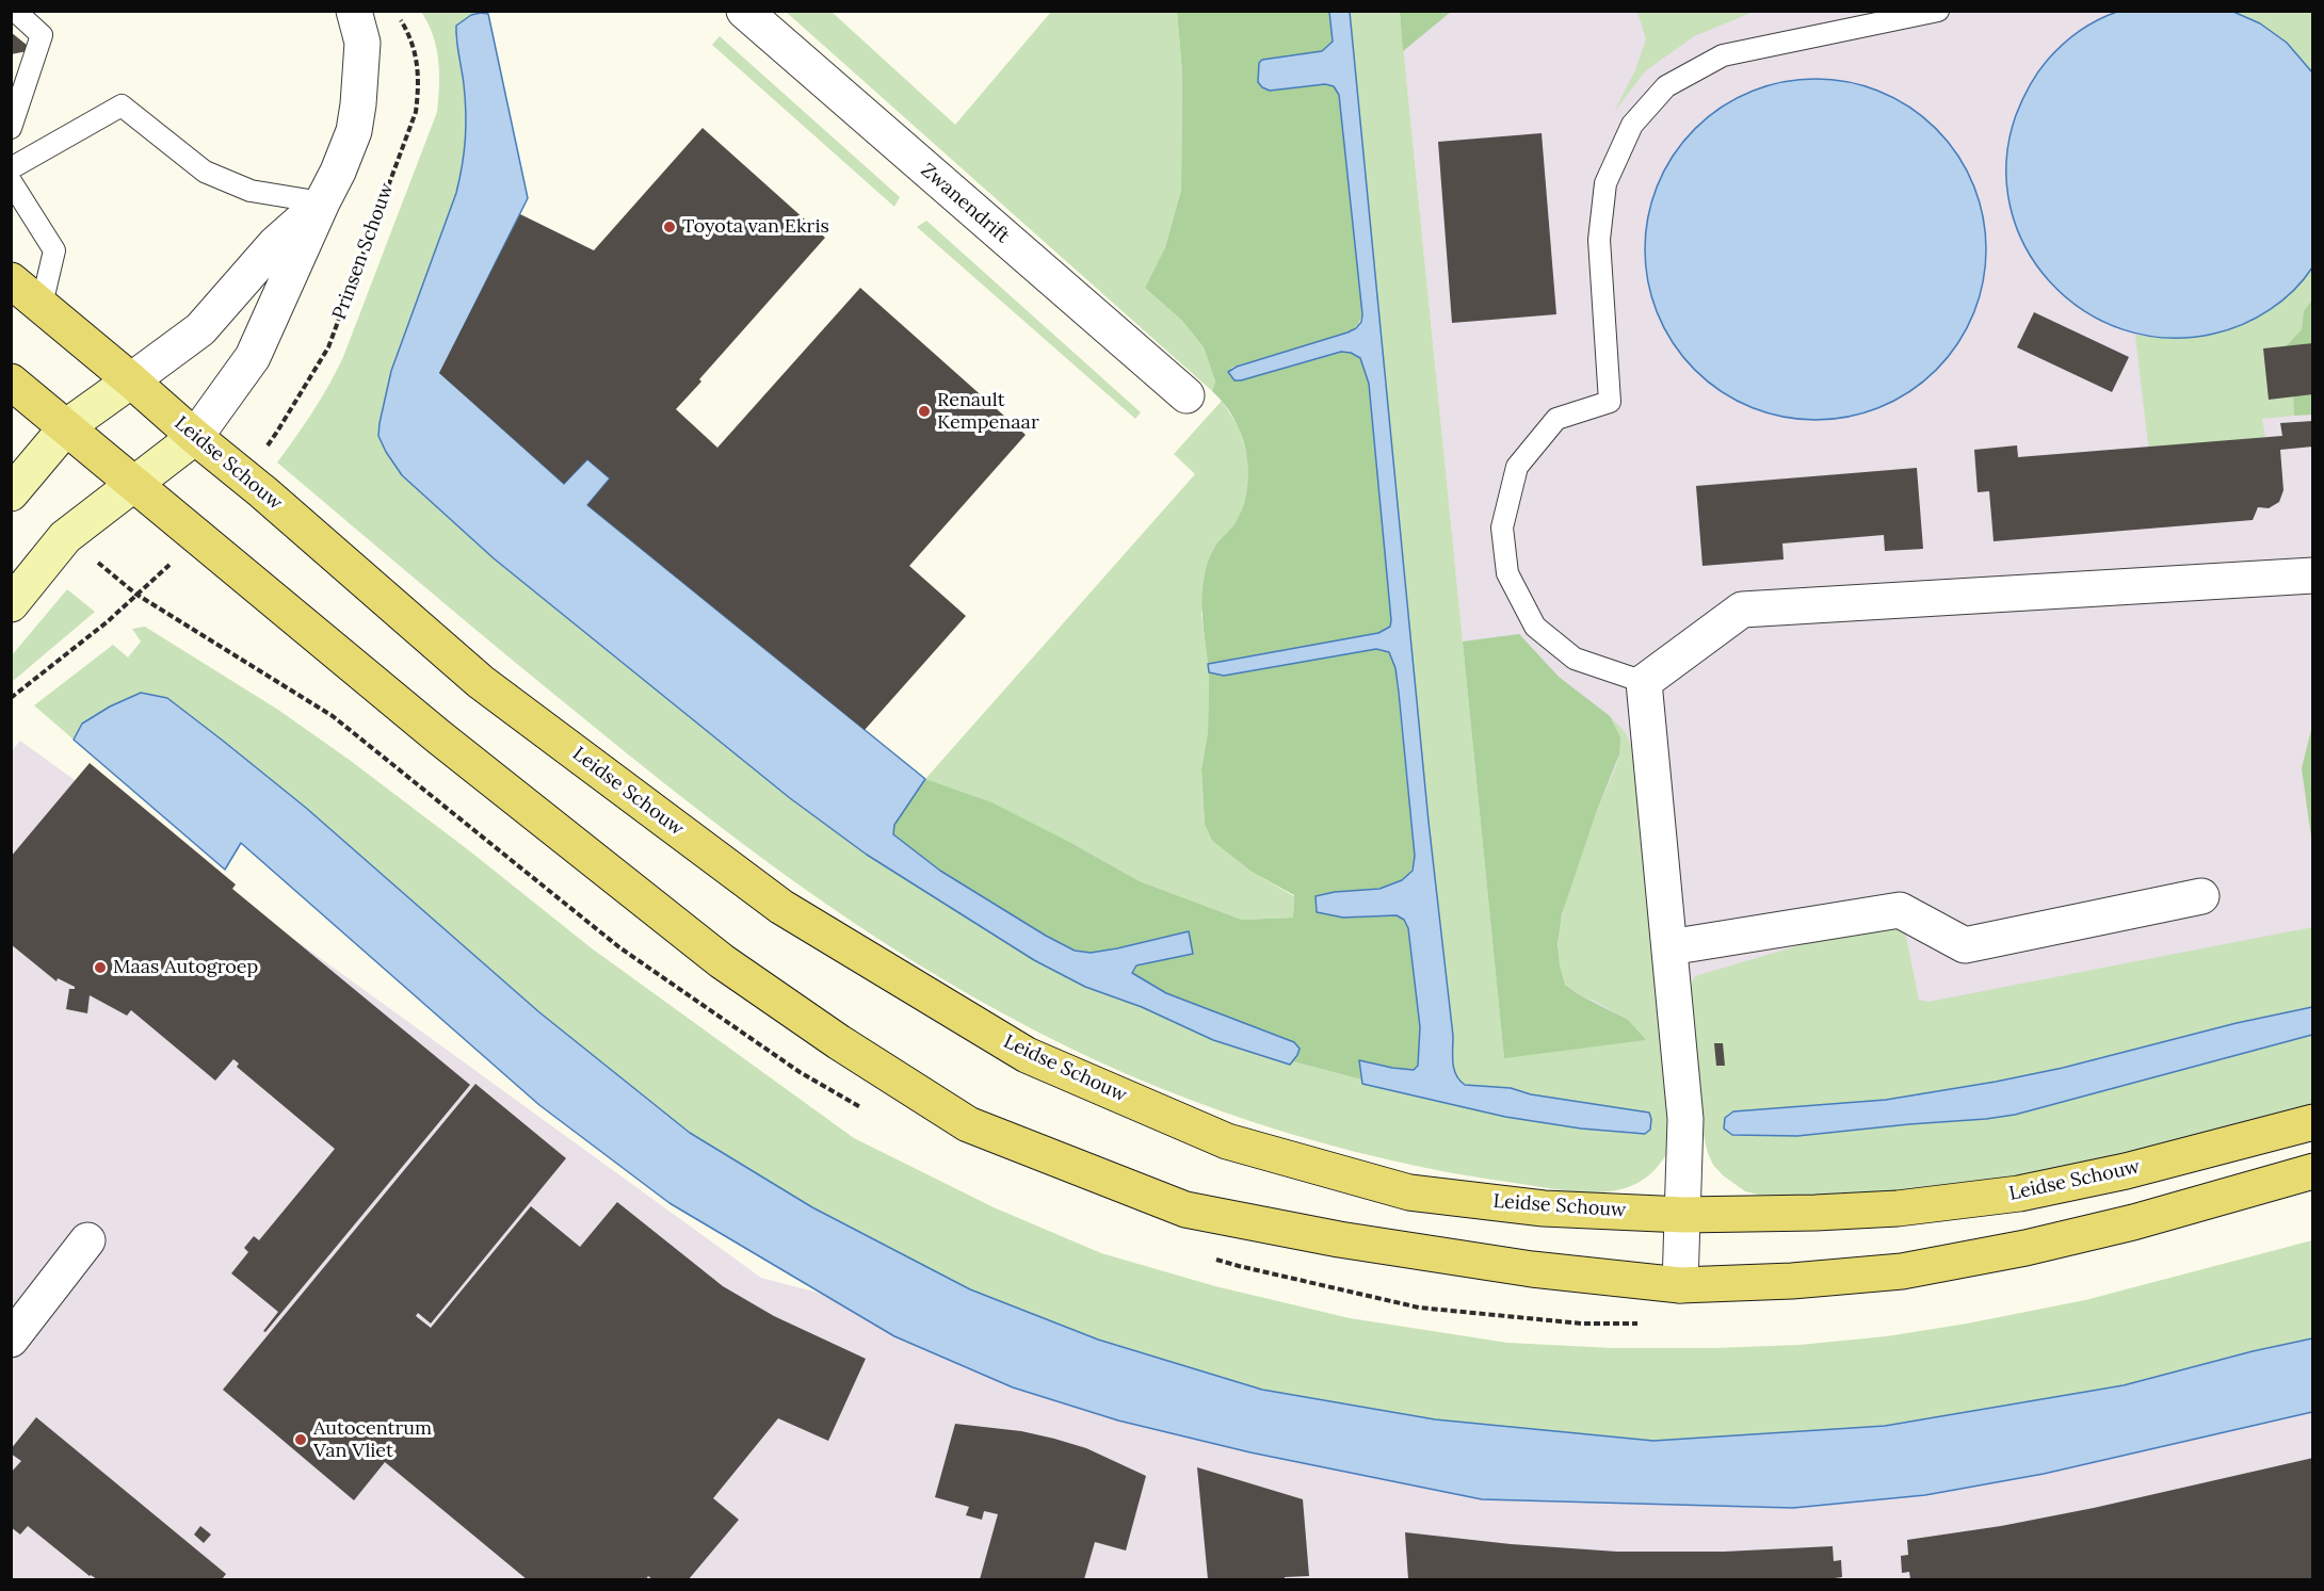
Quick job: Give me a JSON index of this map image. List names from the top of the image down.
{
  "streets": {
    "main road": ["Leidse Schouw"],
    "street": ["Zwanendrift"],
    "path": ["Prinsen Schouw"]
  },
  "crossings": [
    ["Prinsen Schouw", "Leidse Schouw"]
  ],
  "places": [
    "Toyota van Ekris",
    "Renault Kempenaar",
    "Maas Autogroep",
    "Autocentrum Van Vliet"
  ]
}
